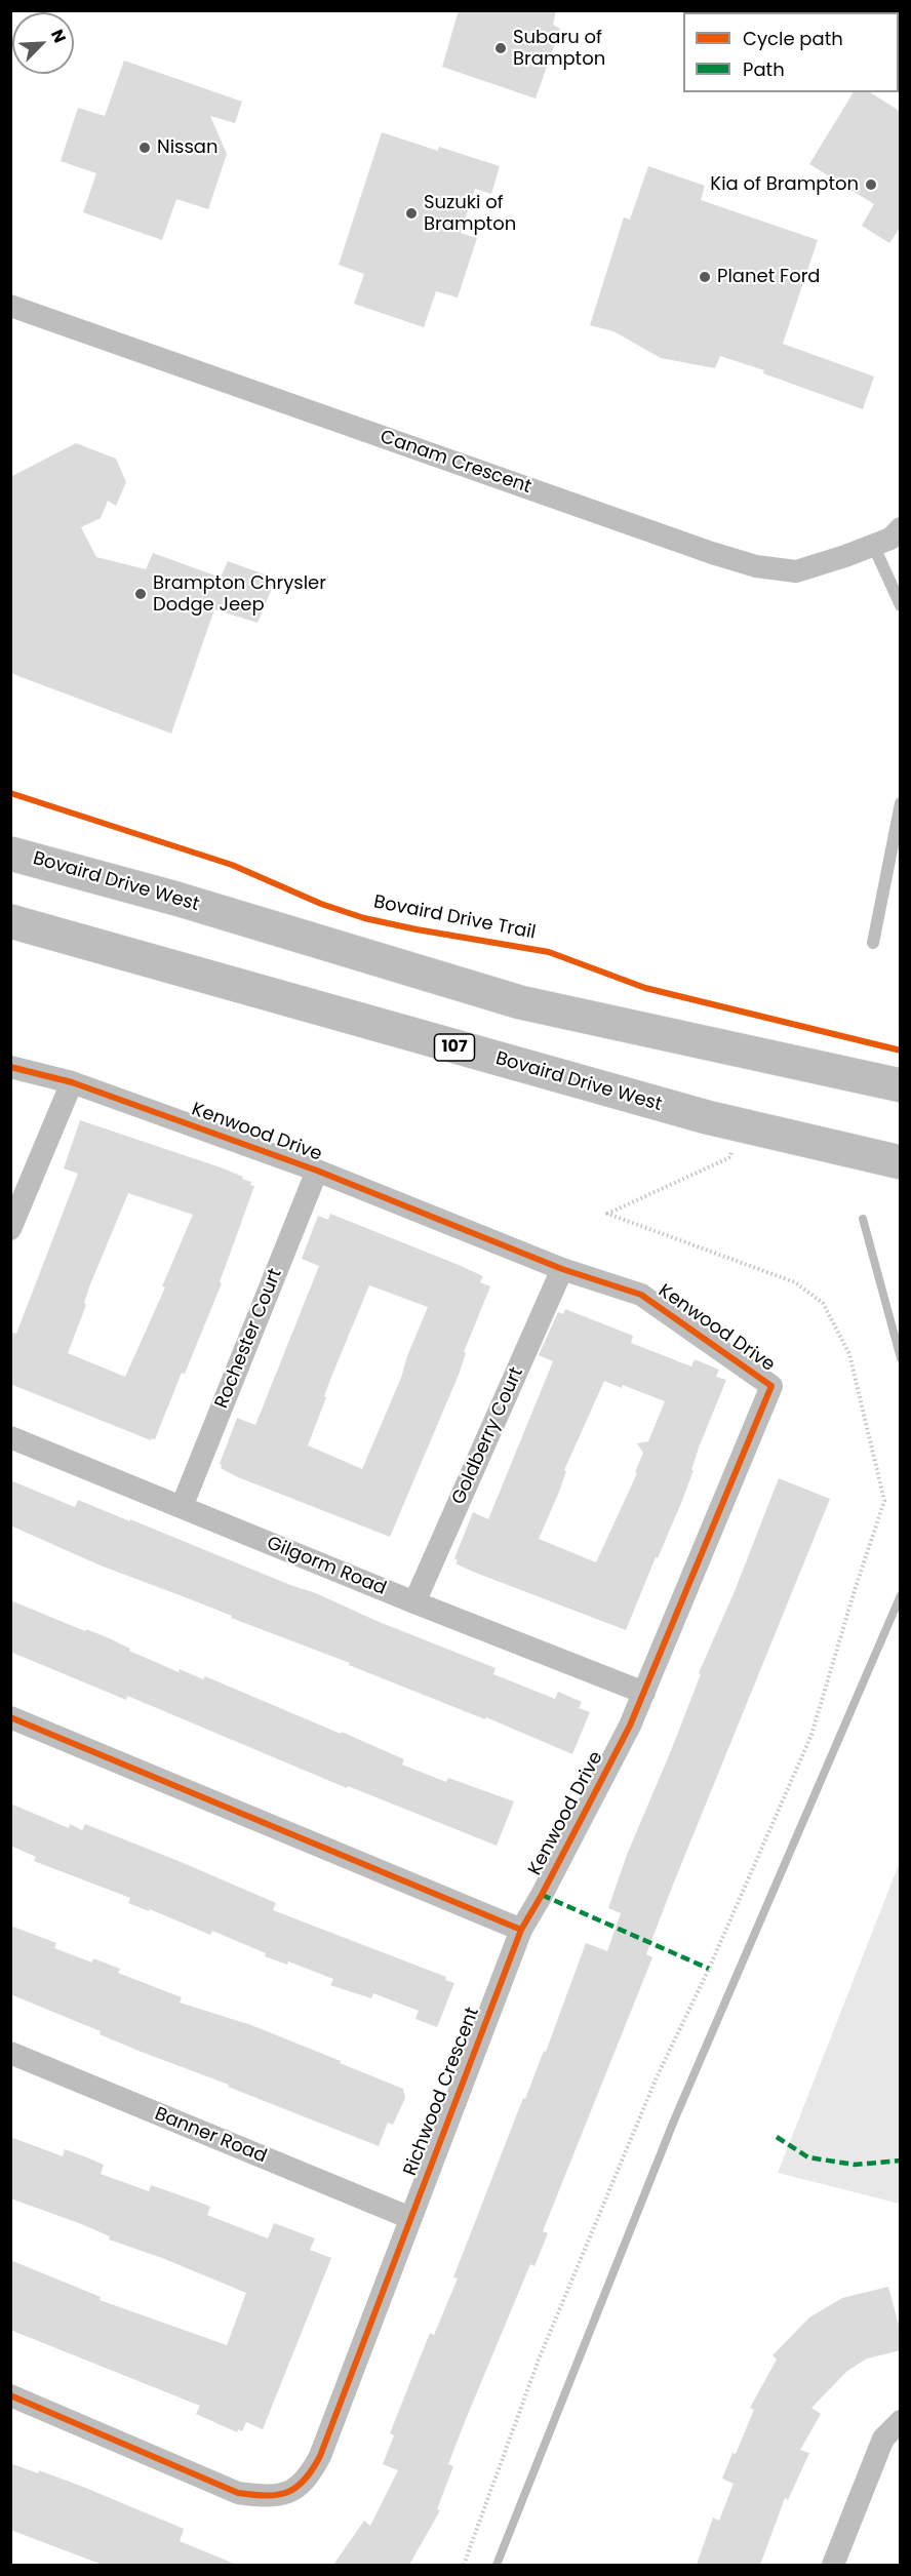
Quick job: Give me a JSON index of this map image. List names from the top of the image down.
{
  "streets": {
    "main road": ["Bovaird Drive West", "107"],
    "street": [
      "Canam Crescent",
      "Kenwood Drive",
      "Rochester Court",
      "Goldberry Court",
      "Gilgorm Road",
      "Richwood Crescent",
      "Banner Road"
    ],
    "cycle path": ["Bovaird Drive Trail"]
  },
  "crossings": [
    ["Kenwood Drive", "Rochester Court"],
    ["Kenwood Drive", "Goldberry Court"],
    ["Kenwood Drive", "Gilgorm Road"],
    ["Kenwood Drive", "Richwood Crescent"],
    ["Rochester Court", "Gilgorm Road"],
    ["Goldberry Court", "Gilgorm Road"],
    ["Richwood Crescent", "Banner Road"]
  ],
  "places": [
    "Subaru of Brampton",
    "Nissan",
    "Kia of Brampton",
    "Suzuki of Brampton",
    "Planet Ford",
    "Brampton Chrysler Dodge Jeep"
  ],
  "legend": ["Cycle path", "Path"],
  "north": "top right"
}
